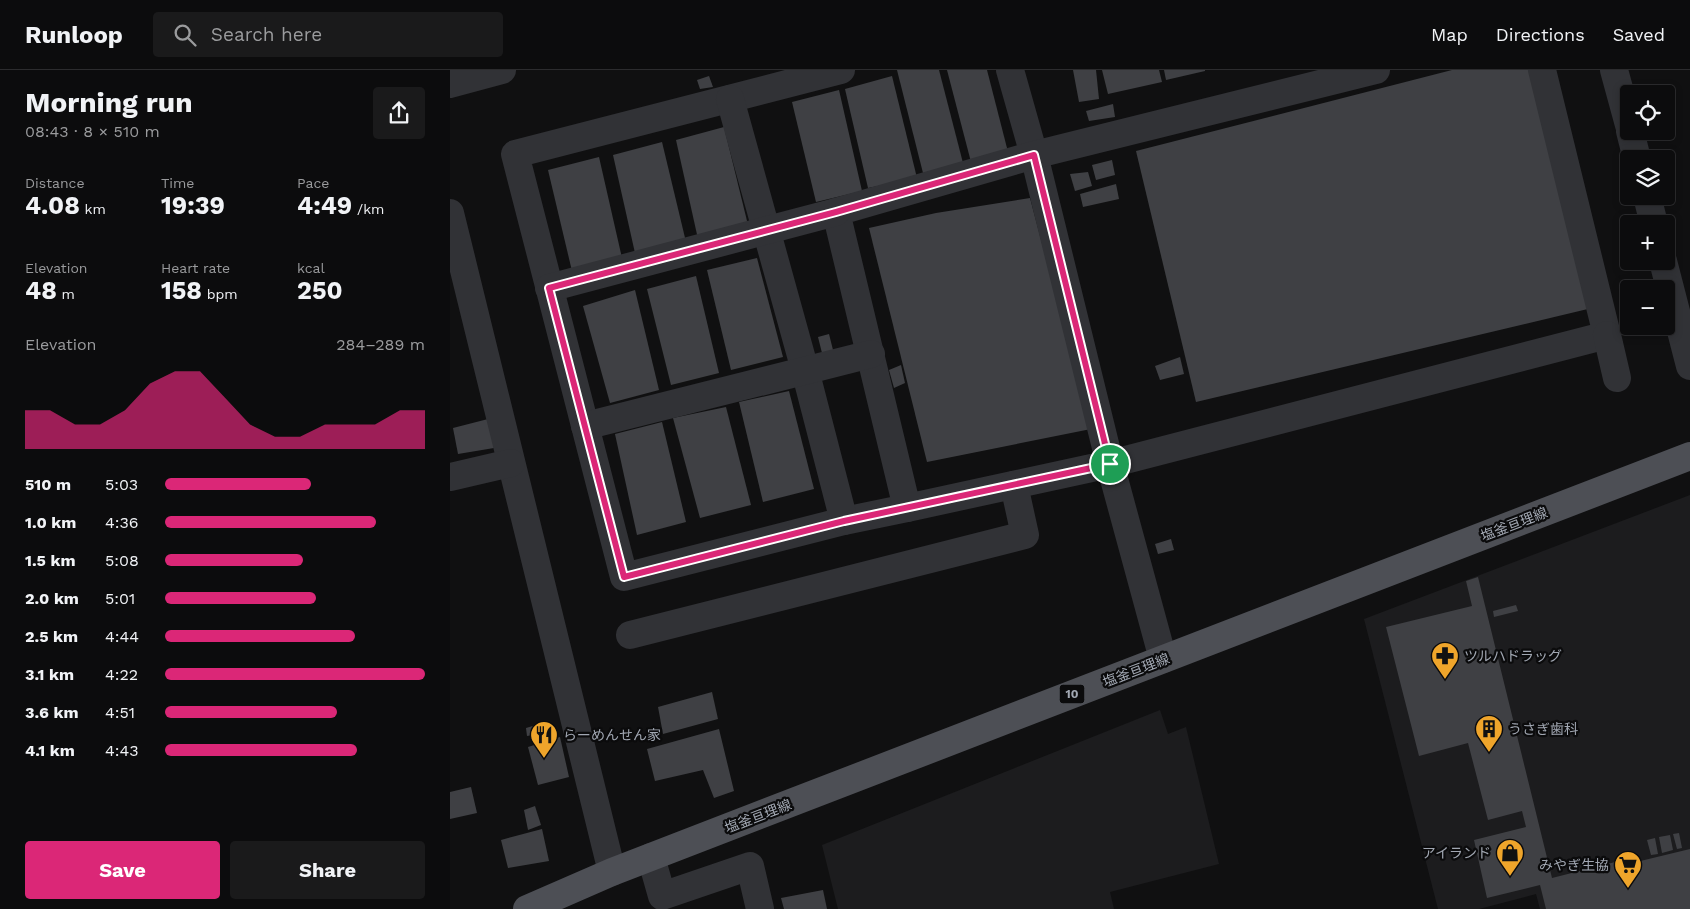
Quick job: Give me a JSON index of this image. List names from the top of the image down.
{
  "streets": {
    "main road": ["塩釜亘理線", "10"]
  },
  "places": {
    "pharmacy": ["ツルハドラッグ"],
    "building": ["うさぎ歯科"],
    "restaurant": ["らーめんせん家"],
    "shop": ["アイランド"],
    "supermarket": ["みやぎ生協"]
  },
  "page": {
    "header": "Runloop",
    "search": "Search here",
    "nav": ["Map", "Directions", "Saved"],
    "heading": ["Morning run", "08:43 · 8 × 510 m"],
    "map_buttons": ["+", "−"],
    "stats": [
      ["Distance", "4.08 km"],
      ["Time", "19:39"],
      ["Pace", "4:49 /km"],
      ["Elevation", "48 m"],
      ["Heart rate", "158 bpm"],
      ["kcal", "250"]
    ],
    "chart": ["Elevation", "284–289 m"],
    "list": [
      {
        "name": "510 m",
        "note": "5:03"
      },
      {
        "name": "1.0 km",
        "note": "4:36"
      },
      {
        "name": "1.5 km",
        "note": "5:08"
      },
      {
        "name": "2.0 km",
        "note": "5:01"
      },
      {
        "name": "2.5 km",
        "note": "4:44"
      },
      {
        "name": "3.1 km",
        "note": "4:22"
      },
      {
        "name": "3.6 km",
        "note": "4:51"
      },
      {
        "name": "4.1 km",
        "note": "4:43"
      }
    ],
    "buttons": ["Save", "Share"]
  }
}
